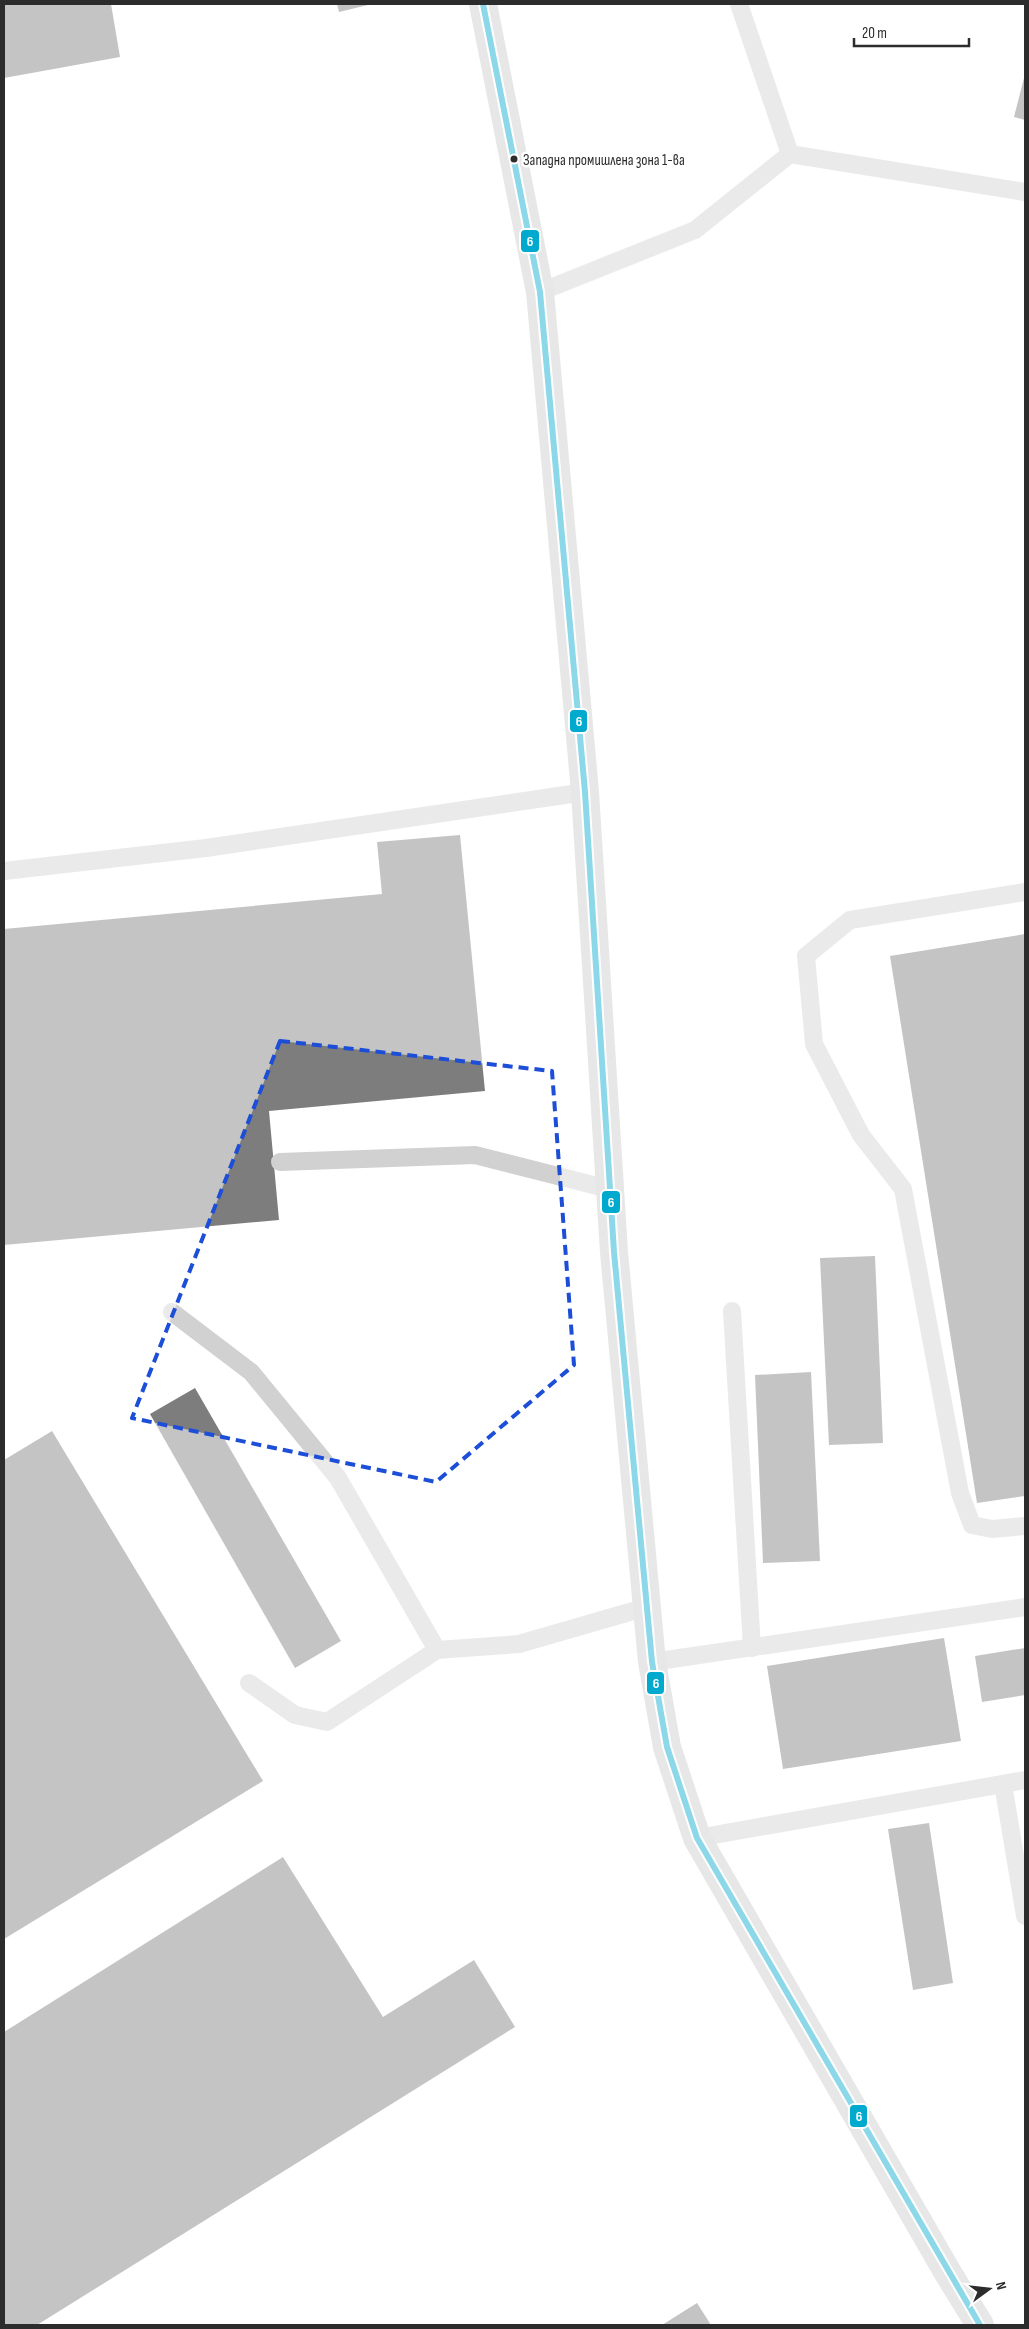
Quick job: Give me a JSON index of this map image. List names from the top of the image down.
{
  "places": ["Западна промишлена зона 1-ва"],
  "lines": ["transit line 6"],
  "scale_bar": "20 m",
  "north": "right"
}
